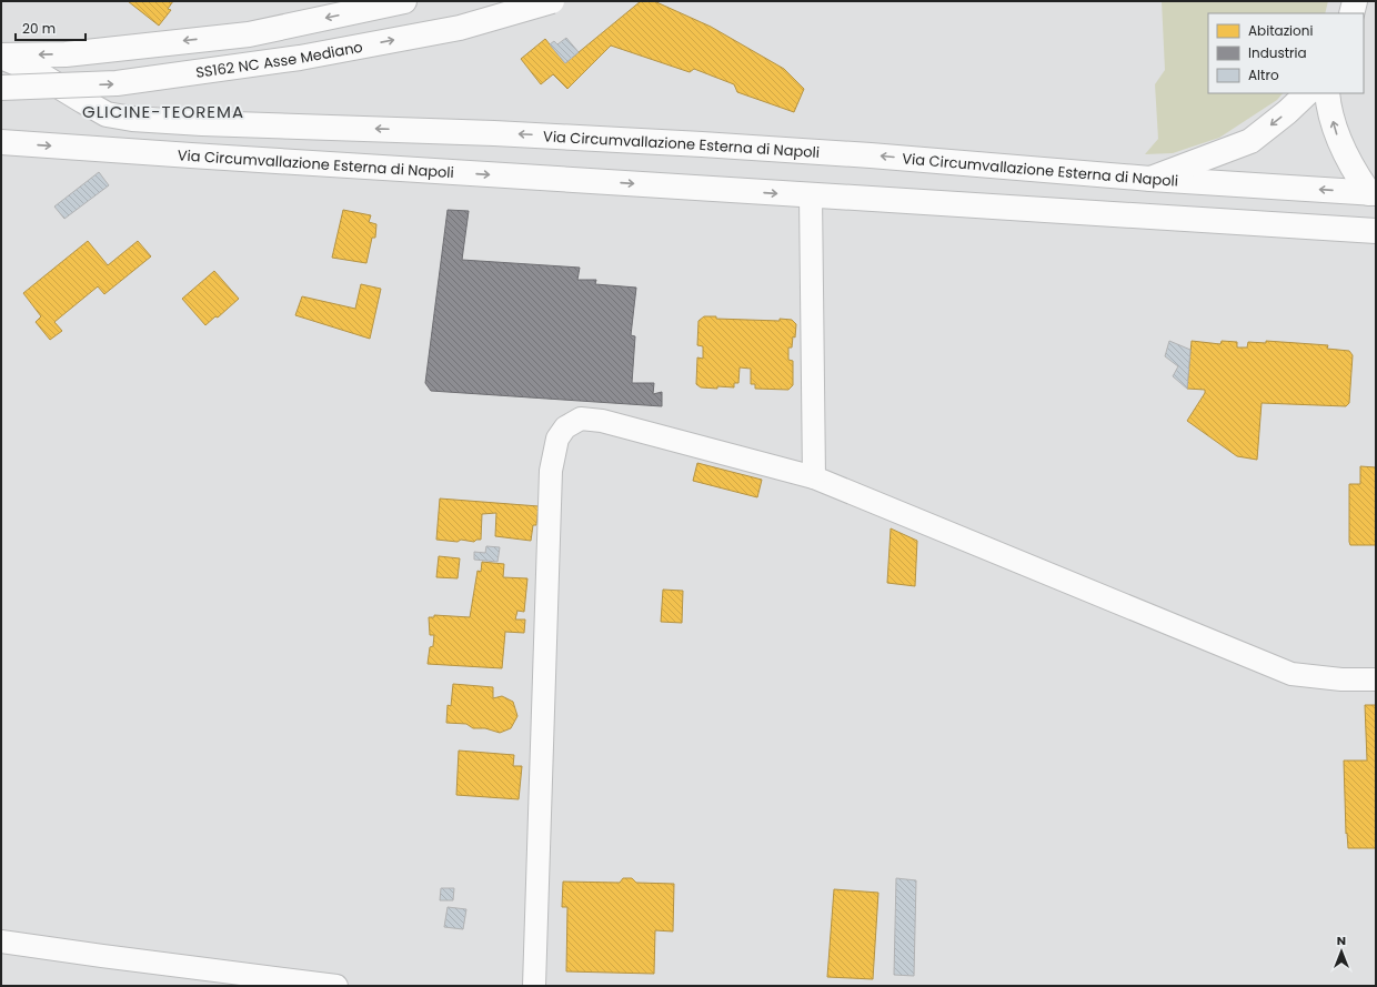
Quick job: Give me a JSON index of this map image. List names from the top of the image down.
{
  "streets": {
    "main road": ["SS162 NC Asse Mediano", "Via Circumvallazione Esterna di Napoli"]
  },
  "crossings": [
    ["SS162 NC Asse Mediano", "Via Circumvallazione Esterna di Napoli"]
  ],
  "districts": ["GLICINE-TEOREMA"],
  "legend": ["Abitazioni", "Industria", "Altro"],
  "scale_bar": "20 m",
  "north": "top"
}
